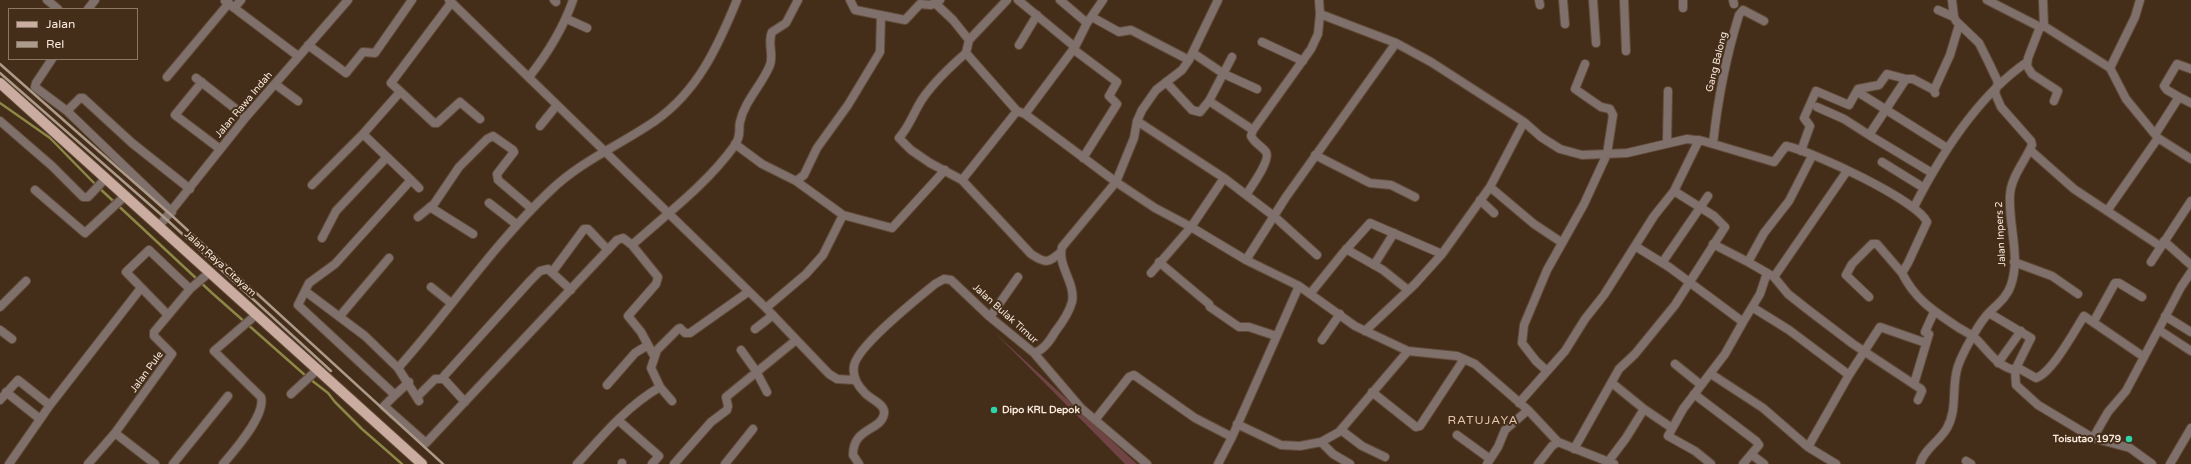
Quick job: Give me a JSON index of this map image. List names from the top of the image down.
{
  "streets": {
    "main road": ["Jalan Raya Citayam"],
    "street": [
      "Gang Balong",
      "Jalan Rawa Indah",
      "Jalan Inpers 2",
      "Jalan Bulak Timur",
      "Jalan Pule"
    ]
  },
  "crossings": [
    ["Jalan Rawa Indah", "Jalan Raya Citayam"],
    ["Jalan Raya Citayam", "Jalan Pule"]
  ],
  "districts": ["RATUJAYA"],
  "places": ["Dipo KRL Depok", "Toisutao 1979"],
  "legend": ["Jalan", "Rel"]
}
